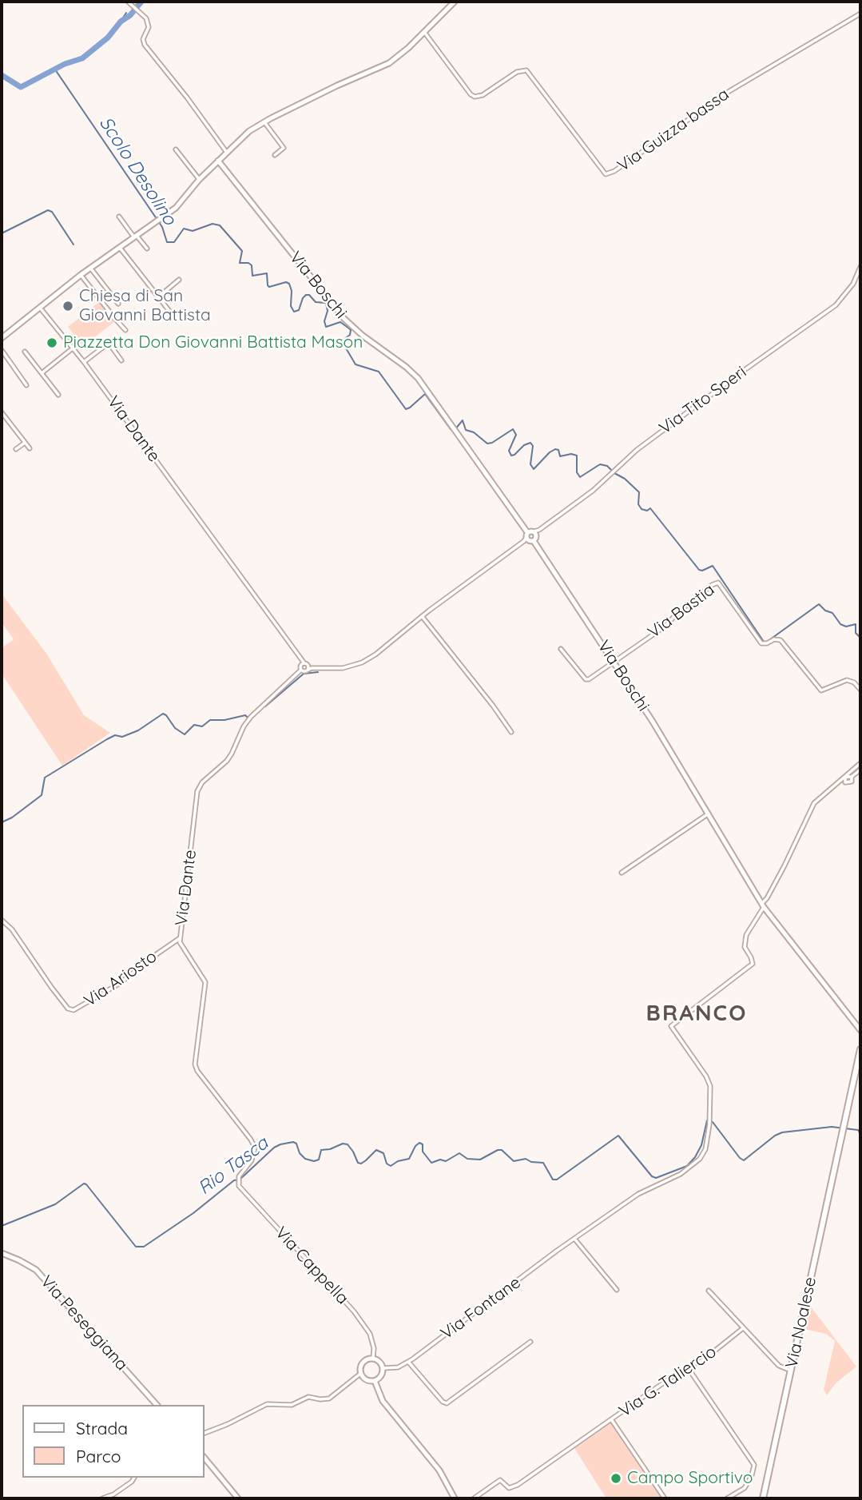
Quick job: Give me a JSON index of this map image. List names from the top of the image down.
{
  "streets": {
    "main road": ["Via Noalese"],
    "street": [
      "Via Guizza bassa",
      "Via Boschi",
      "Via Tito Speri",
      "Via Dante",
      "Via Bastia",
      "Via Ariosto",
      "Via Cappella",
      "Via Fontane",
      "Via Peseggiana",
      "Via G. Taliercio"
    ]
  },
  "crossings": [
    ["Via Boschi", "Via Bastia"],
    ["Via Boschi", "Via Fontane"],
    ["Via Dante", "Via Ariosto"],
    ["Via Dante", "Via Cappella"],
    ["Via Cappella", "Via Fontane"]
  ],
  "districts": ["BRANCO"],
  "water": ["Scolo Desolino", "Rio Tasca"],
  "places": ["Chiesa di San Giovanni Battista", "Piazzetta Don Giovanni Battista Mason", "Campo Sportivo"],
  "legend": ["Strada", "Parco"]
}
